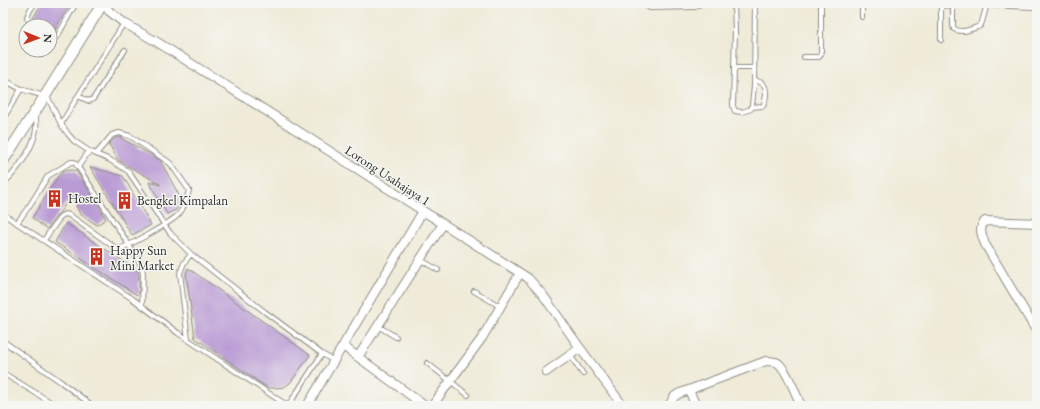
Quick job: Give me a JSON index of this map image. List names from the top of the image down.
{
  "streets": {
    "street": ["Lorong Usahajaya 1"]
  },
  "places": {
    "building": ["Hostel", "Bengkel Kimpalan", "Happy Sun Mini Market"]
  },
  "north": "right"
}
